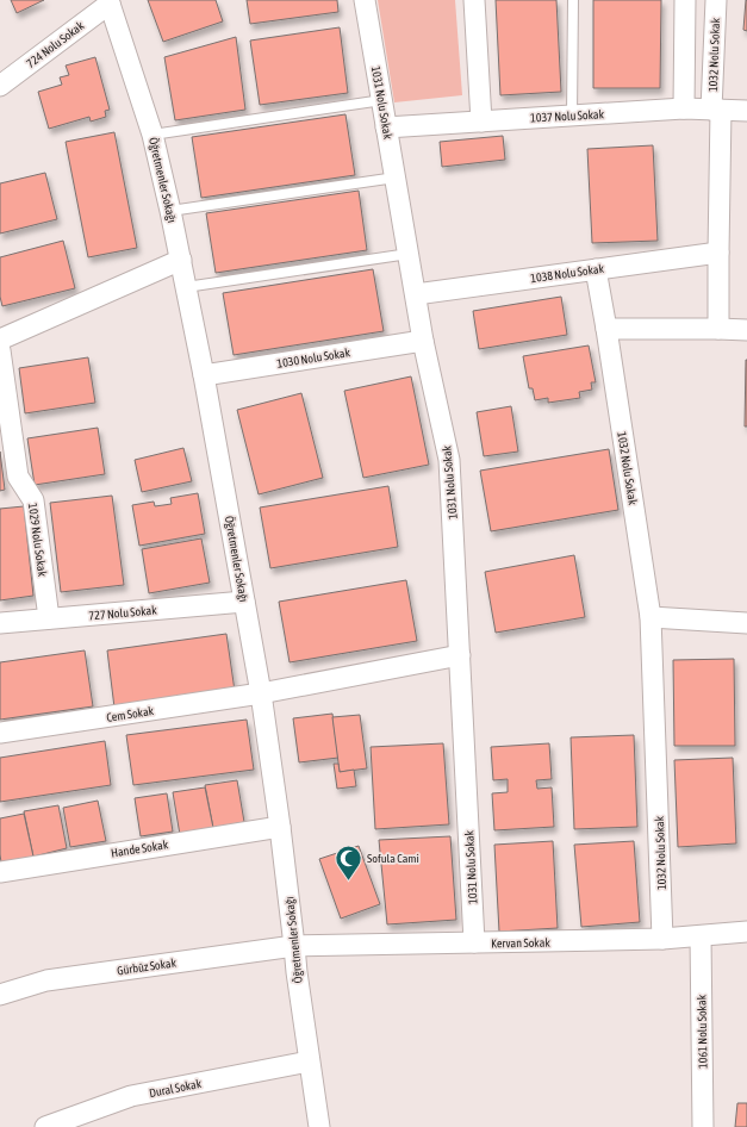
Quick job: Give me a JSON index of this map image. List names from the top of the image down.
{
  "streets": {
    "street": [
      "724 Nolu Sokak",
      "1032 Nolu Sokak",
      "1031 Nolu Sokak",
      "1037 Nolu Sokak",
      "Öğretmenler Sokağı",
      "1038 Nolu Sokak",
      "1030 Nolu Sokak",
      "1029 Nolu Sokak",
      "727 Nolu Sokak",
      "Cem Sokak",
      "Hande Sokak",
      "Kervan Sokak",
      "Gürbüz Sokak",
      "1061 Nolu Sokak",
      "Dural Sokak"
    ]
  },
  "crossings": [
    ["724 Nolu Sokak", "Öğretmenler Sokağı"],
    ["1032 Nolu Sokak", "1037 Nolu Sokak"],
    ["1032 Nolu Sokak", "1038 Nolu Sokak"],
    ["1032 Nolu Sokak", "Kervan Sokak"],
    ["1031 Nolu Sokak", "1037 Nolu Sokak"],
    ["1031 Nolu Sokak", "1038 Nolu Sokak"],
    ["1031 Nolu Sokak", "1030 Nolu Sokak"],
    ["1031 Nolu Sokak", "Cem Sokak"],
    ["1031 Nolu Sokak", "Kervan Sokak"],
    ["Öğretmenler Sokağı", "1030 Nolu Sokak"],
    ["Öğretmenler Sokağı", "727 Nolu Sokak"],
    ["Öğretmenler Sokağı", "Cem Sokak"],
    ["Öğretmenler Sokağı", "Hande Sokak"],
    ["Öğretmenler Sokağı", "Kervan Sokak"],
    ["Öğretmenler Sokağı", "Gürbüz Sokak"],
    ["Öğretmenler Sokağı", "Dural Sokak"],
    ["1029 Nolu Sokak", "727 Nolu Sokak"],
    ["Kervan Sokak", "Gürbüz Sokak"],
    ["Kervan Sokak", "1061 Nolu Sokak"]
  ],
  "places": {
    "mosque": ["Sofula Cami"]
  }
}
